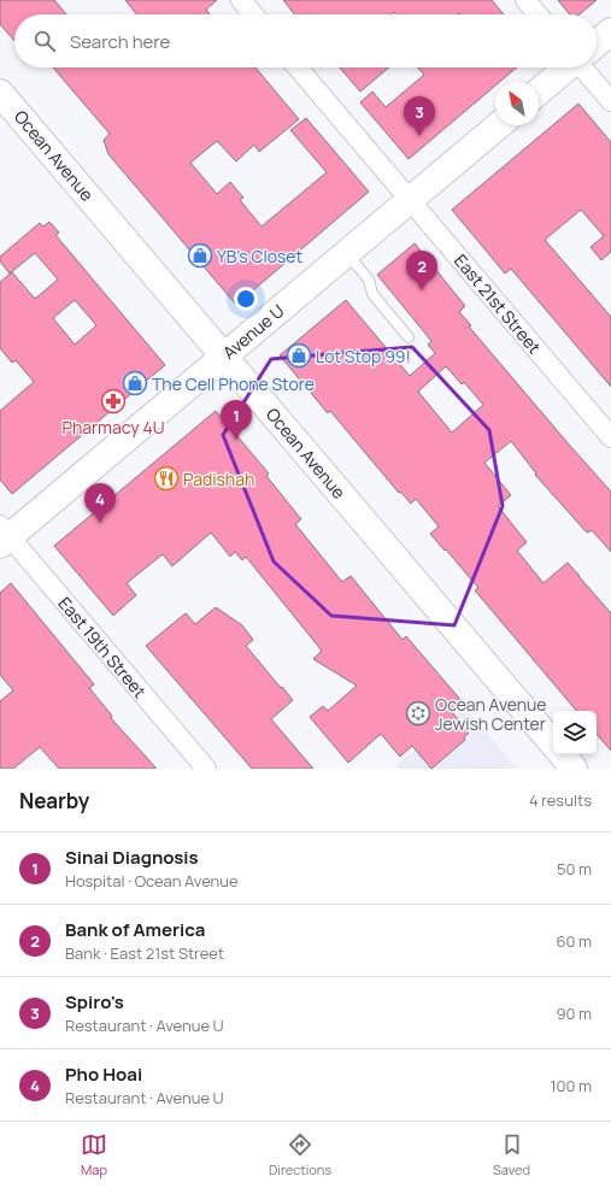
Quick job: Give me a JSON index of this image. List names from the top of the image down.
{
  "streets": {
    "main road": ["Ocean Avenue", "Avenue U"],
    "street": ["East 21st Street", "East 19th Street"]
  },
  "crossings": [
    ["Ocean Avenue", "Avenue U"],
    ["East 21st Street", "Avenue U"],
    ["Avenue U", "East 19th Street"]
  ],
  "places": {
    "shop": ["YB's Closet", "Lot Stop 99!", "The Cell Phone Store"],
    "pharmacy": ["Pharmacy 4U"],
    "restaurant": ["Padishah"],
    "synagogue": ["Ocean Avenue Jewish Center"]
  },
  "north": "top left",
  "page": {
    "search": "Search here",
    "pins": [
      "3",
      "2",
      "1",
      "4"
    ],
    "heading": ["Nearby", "4 results"],
    "list": [
      {
        "mark": "1",
        "name": "Sinai Diagnosis",
        "note": "Hospital · Ocean Avenue",
        "value": "50 m"
      },
      {
        "mark": "2",
        "name": "Bank of America",
        "note": "Bank · East 21st Street",
        "value": "60 m"
      },
      {
        "mark": "3",
        "name": "Spiro's",
        "note": "Restaurant · Avenue U",
        "value": "90 m"
      },
      {
        "mark": "4",
        "name": "Pho Hoai",
        "note": "Restaurant · Avenue U",
        "value": "100 m"
      }
    ],
    "nav": ["Map", "Directions", "Saved"]
  }
}
